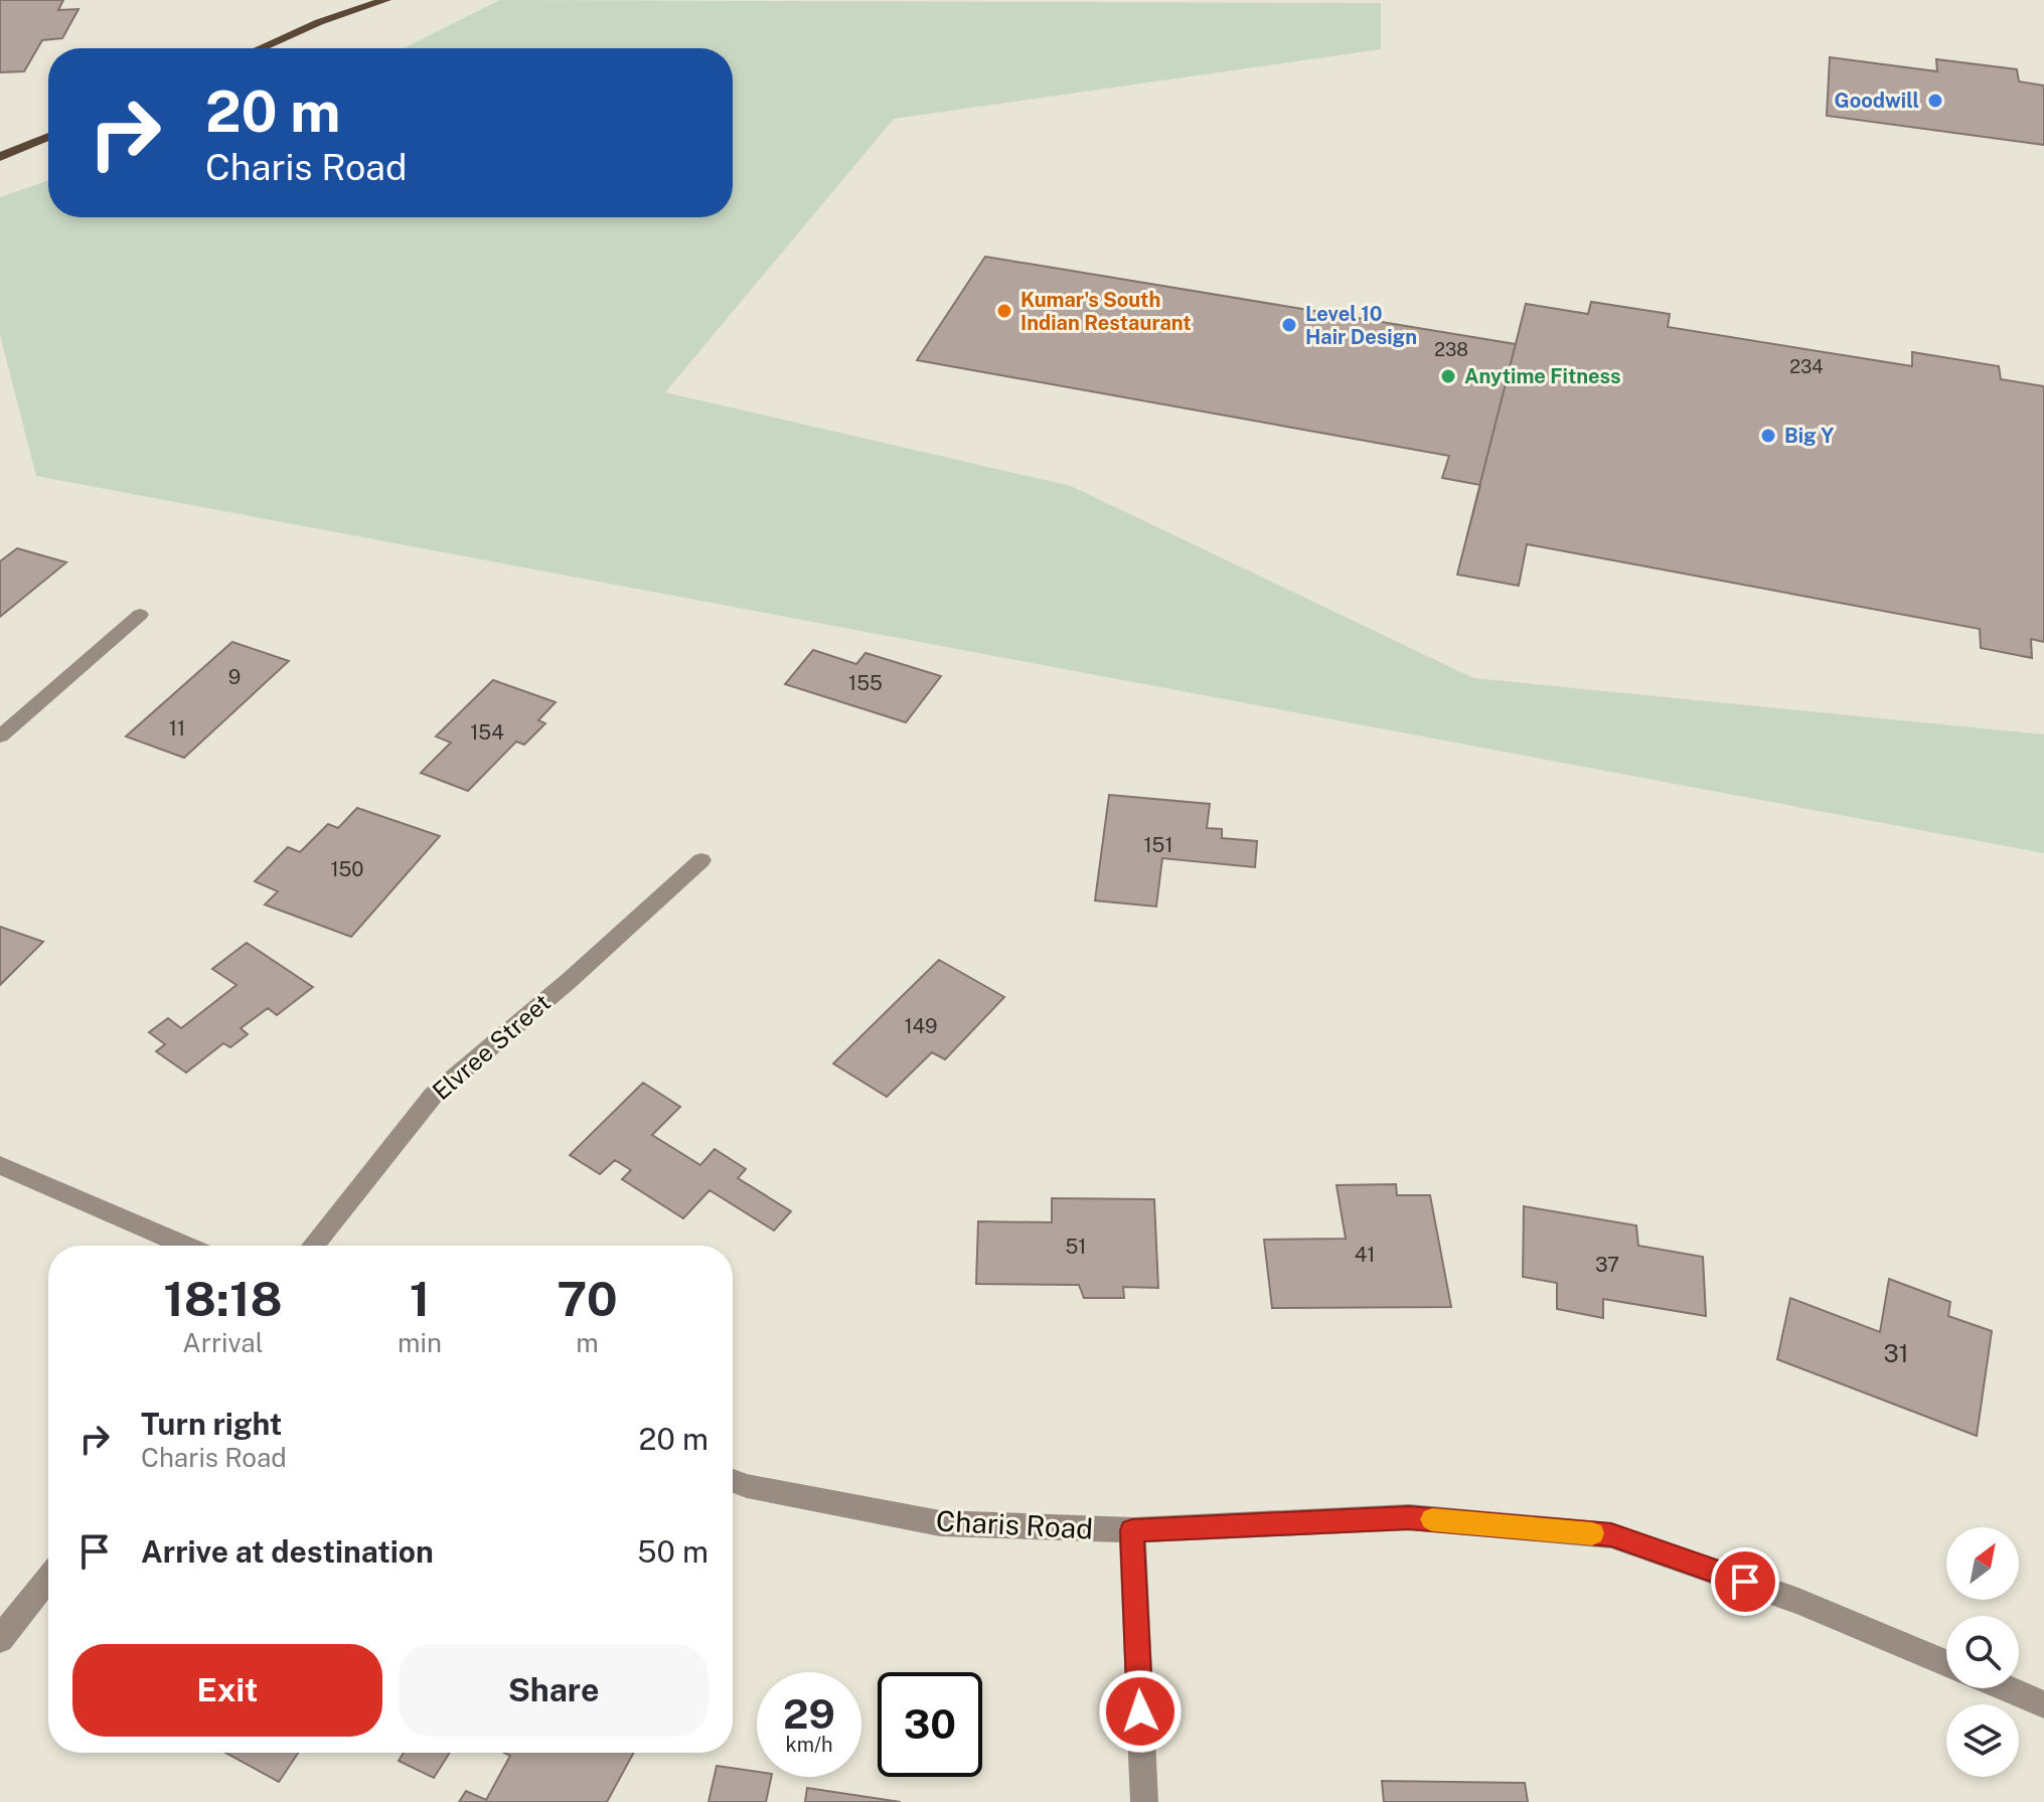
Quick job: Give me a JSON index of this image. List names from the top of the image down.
{
  "streets": {
    "street": ["Elvree Street", "Charis Road"]
  },
  "places": [
    "Goodwill",
    "Kumar's South Indian Restaurant",
    "Level 10 Hair Design",
    "Anytime Fitness",
    "Big Y"
  ],
  "house_numbers": [
    "238",
    "234",
    "9",
    "155",
    "11",
    "154",
    "151",
    "150",
    "149",
    "51",
    "41",
    "37",
    "31"
  ],
  "north": "top right",
  "page": {
    "turn": ["20 m", "Charis Road"],
    "eta": [
      "18:18",
      "Arrival",
      "1",
      "min",
      "70",
      "m"
    ],
    "list": [
      {
        "name": "Turn right",
        "note": "Charis Road",
        "value": "20 m"
      },
      {
        "name": "Arrive at destination",
        "value": "50 m"
      }
    ],
    "buttons": ["Exit", "Share"],
    "speed": "29 km/h",
    "limit": "30"
  }
}
